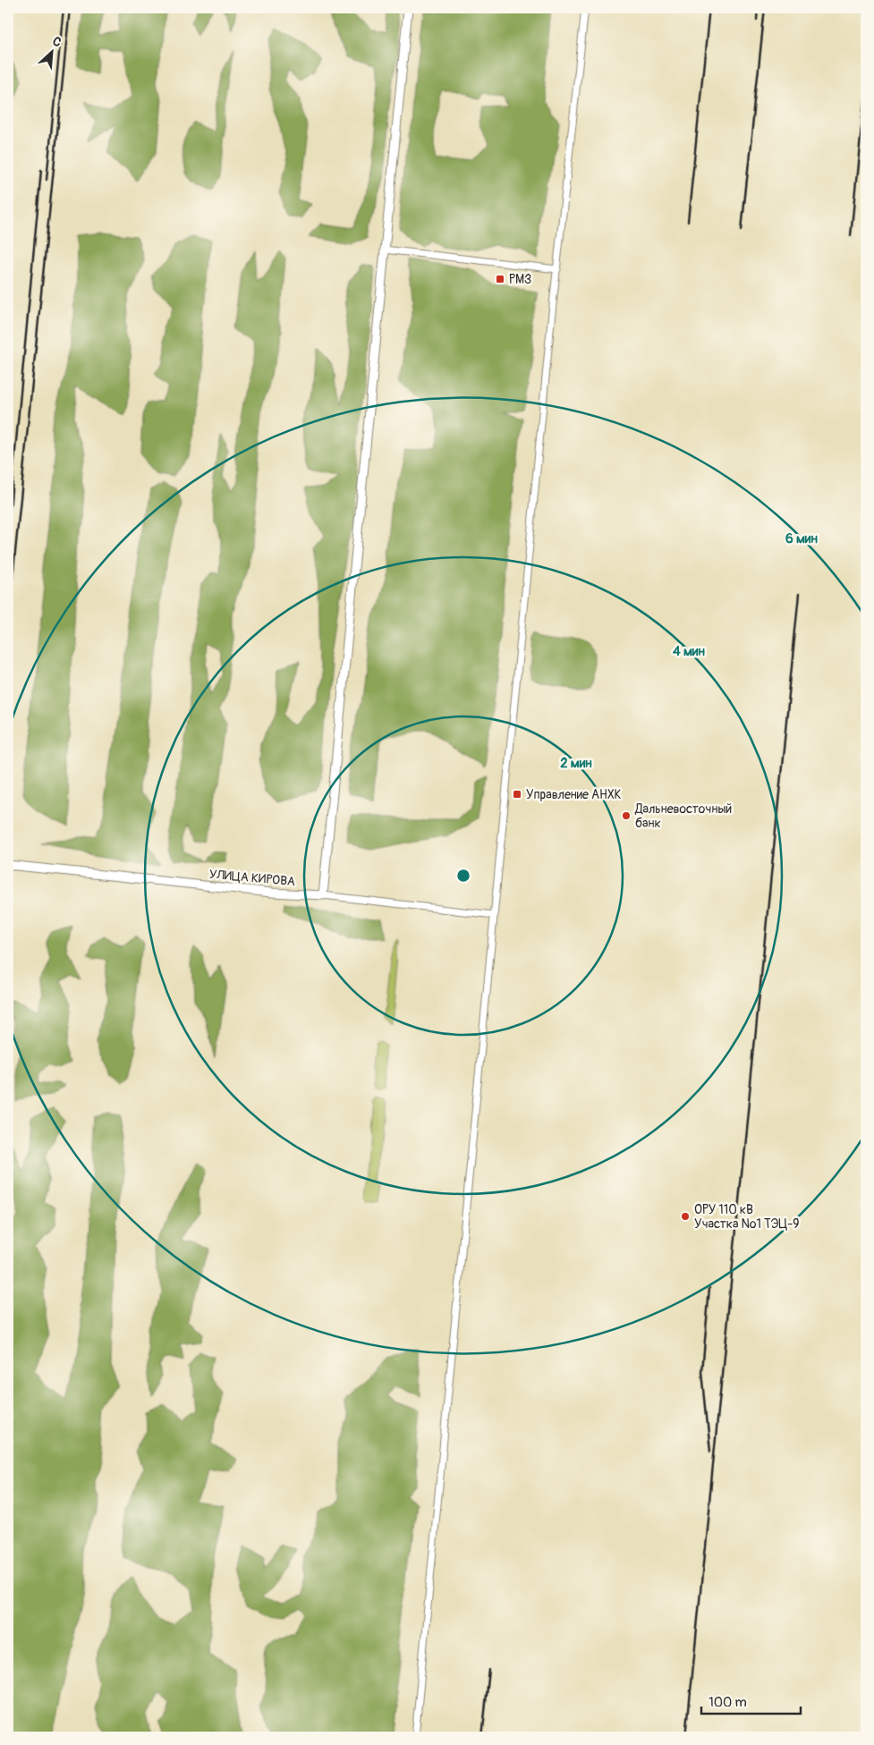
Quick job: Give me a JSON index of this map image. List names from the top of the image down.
{
  "streets": {
    "street": ["УЛИЦА КИРОВА"]
  },
  "places": {
    "transit": ["РМЗ", "Управление АНХК"],
    "other": ["Дальневосточный банк", "ОРУ 110 кВ Участка №1 ТЭЦ-9"]
  },
  "scale_bar": "100 m",
  "north": "top right",
  "rings": ["6 мин", "4 мин", "2 мин"]
}
